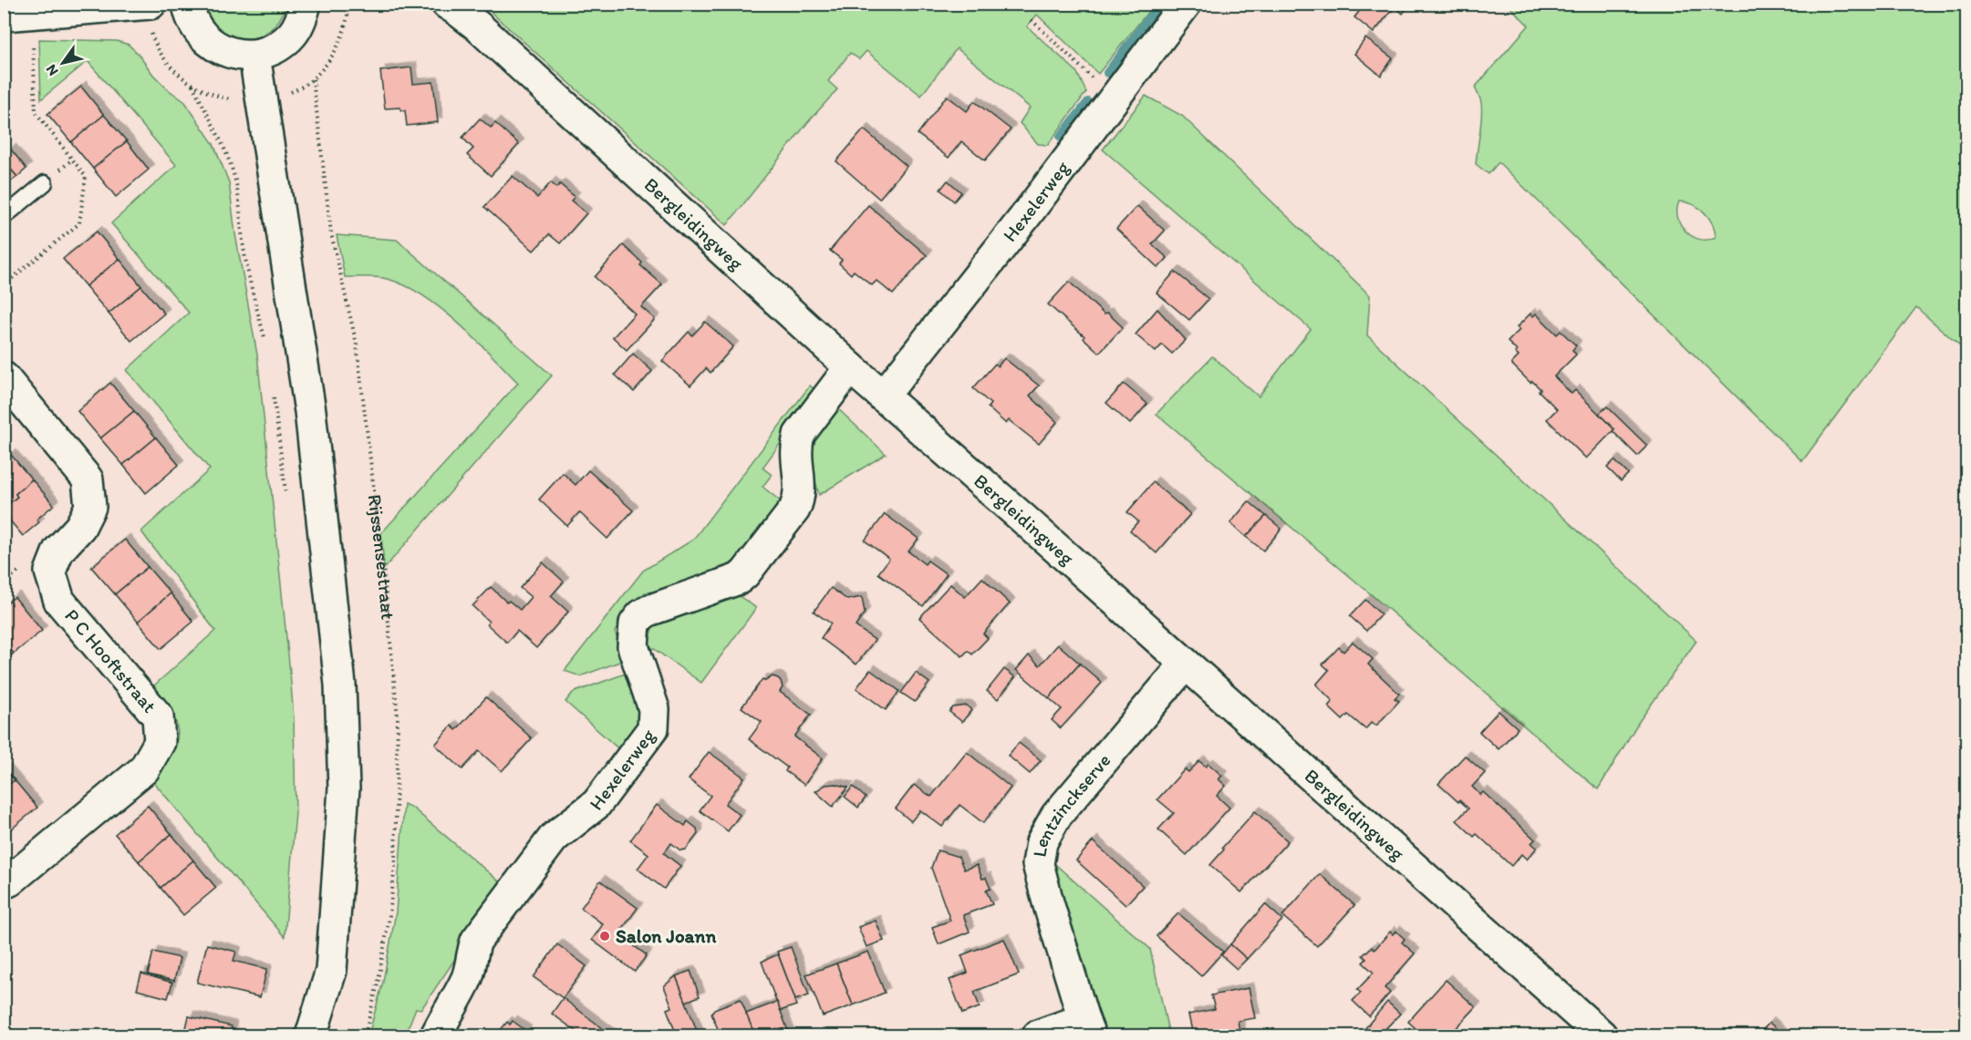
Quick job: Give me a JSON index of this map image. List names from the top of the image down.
{
  "streets": {
    "street": [
      "Hexelerweg",
      "Bergleidingweg",
      "P C Hooftstraat",
      "Lentzinckserve"
    ],
    "path": ["Rijssensestraat"]
  },
  "crossings": [
    ["Hexelerweg", "Bergleidingweg"],
    ["Bergleidingweg", "Lentzinckserve"]
  ],
  "places": ["Salon Joann"],
  "north": "bottom left"
}
